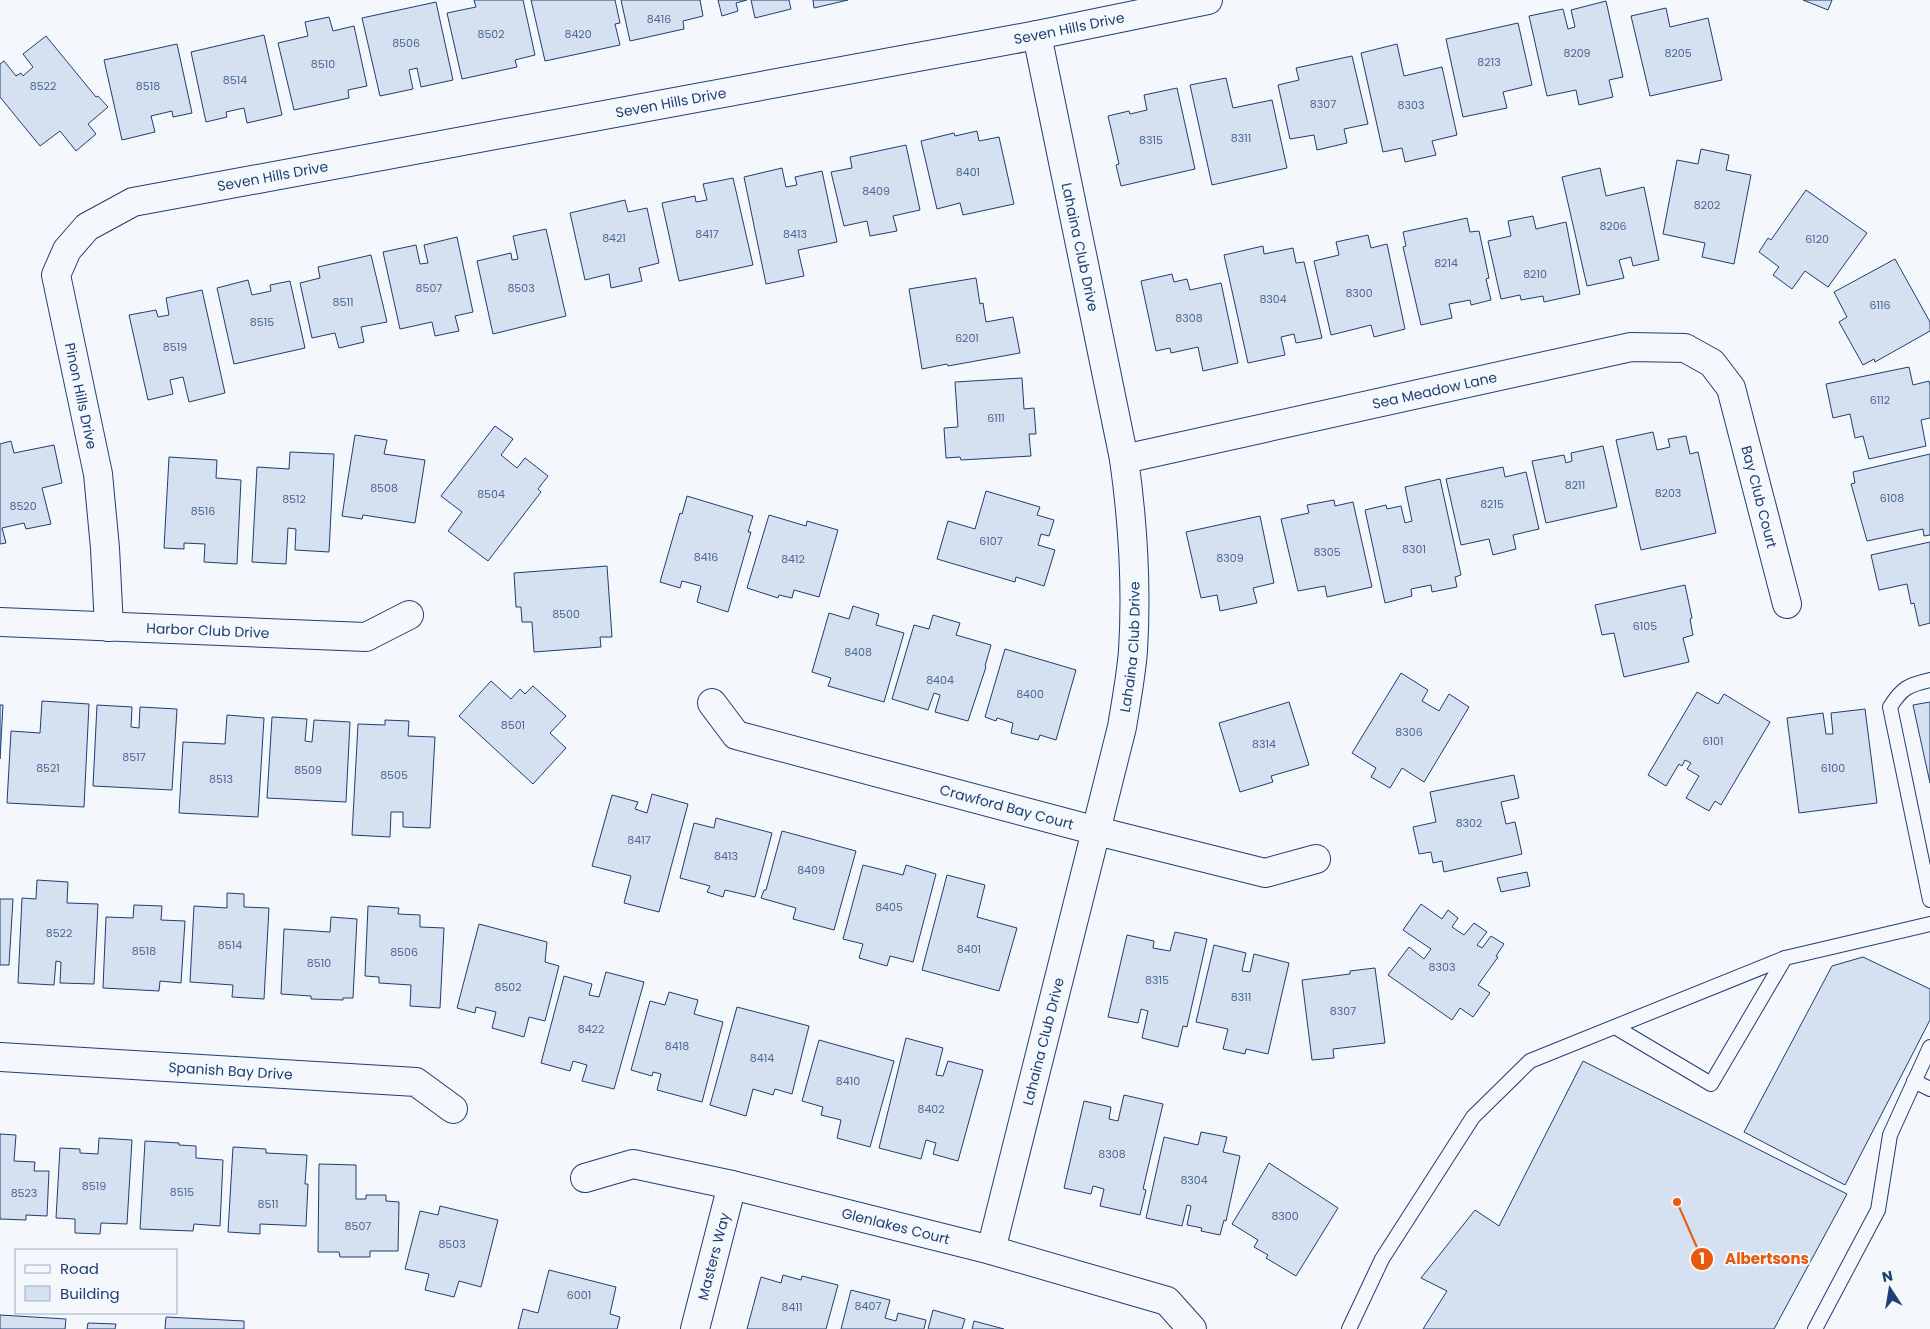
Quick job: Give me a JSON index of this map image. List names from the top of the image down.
{
  "streets": {
    "street": [
      "Seven Hills Drive",
      "Lahaina Club Drive",
      "Sea Meadow Lane",
      "Pinon Hills Drive",
      "Bay Club Court",
      "Harbor Club Drive",
      "Crawford Bay Court",
      "Spanish Bay Drive",
      "Glenlakes Court",
      "Masters Way"
    ]
  },
  "crossings": [
    ["Seven Hills Drive", "Lahaina Club Drive"],
    ["Seven Hills Drive", "Pinon Hills Drive"],
    ["Lahaina Club Drive", "Sea Meadow Lane"],
    ["Lahaina Club Drive", "Crawford Bay Court"],
    ["Lahaina Club Drive", "Glenlakes Court"],
    ["Sea Meadow Lane", "Bay Club Court"],
    ["Pinon Hills Drive", "Harbor Club Drive"],
    ["Glenlakes Court", "Masters Way"]
  ],
  "places": ["Albertsons"],
  "house_numbers": [
    "8416",
    "8502",
    "8420",
    "8506",
    "8209",
    "8205",
    "8213",
    "8510",
    "8514",
    "8522",
    "8518",
    "8307",
    "8303",
    "8311",
    "8315",
    "8401",
    "8409",
    "8202",
    "8206",
    "8417",
    "8413",
    "8421",
    "6120",
    "8214",
    "8210",
    "8507",
    "8503",
    "8300",
    "8304",
    "8511",
    "6116",
    "8308",
    "8515",
    "6201",
    "8519",
    "6112",
    "6111",
    "8211",
    "8508",
    "8203",
    "8504",
    "6108",
    "8512",
    "8215",
    "8520",
    "8516",
    "6107",
    "8301",
    "8305",
    "8416",
    "8309",
    "8412",
    "8500",
    "6105",
    "8408",
    "8404",
    "8400",
    "8501",
    "8306",
    "6101",
    "8314",
    "8517",
    "8521",
    "6100",
    "8509",
    "8505",
    "8513",
    "8302",
    "8417",
    "8413",
    "8409",
    "8405",
    "8522",
    "8514",
    "8401",
    "8518",
    "8506",
    "8510",
    "8303",
    "8315",
    "8502",
    "8311",
    "8307",
    "8422",
    "8418",
    "8414",
    "8410",
    "8402",
    "8308",
    "8304",
    "8519",
    "8515",
    "8523",
    "8511",
    "8300",
    "8507",
    "8503",
    "6001",
    "8407",
    "8411"
  ],
  "legend": ["Road", "Building"],
  "north": "top"
}
